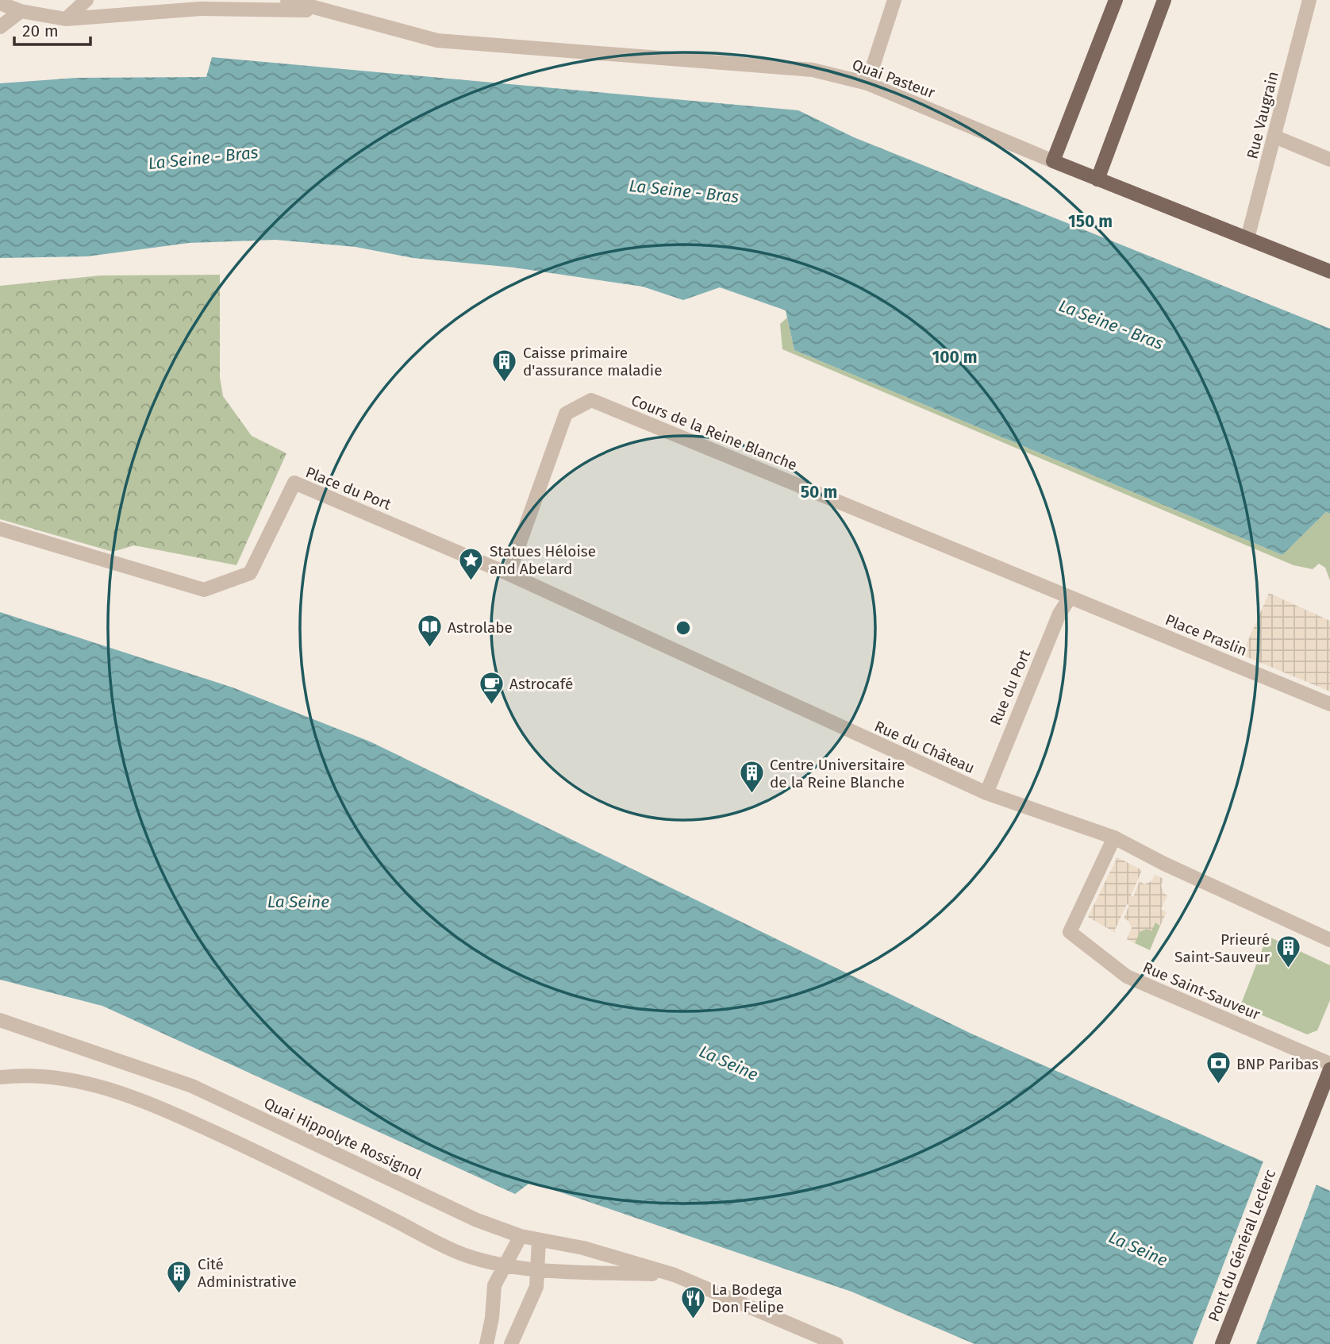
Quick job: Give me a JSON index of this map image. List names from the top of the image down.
{
  "streets": {
    "main road": ["Quai Pasteur", "Pont du Général Leclerc"],
    "street": [
      "Rue Vaugrain",
      "Cours de la Reine Blanche",
      "Place du Port",
      "Place Praslin",
      "Rue du Port",
      "Rue du Château",
      "Rue Saint-Sauveur",
      "Quai Hippolyte Rossignol"
    ]
  },
  "crossings": [
    ["Quai Pasteur", "Rue Vaugrain"],
    ["Cours de la Reine Blanche", "Place du Port"],
    ["Cours de la Reine Blanche", "Place Praslin"],
    ["Cours de la Reine Blanche", "Rue du Port"],
    ["Cours de la Reine Blanche", "Rue du Château"],
    ["Place du Port", "Rue du Château"],
    ["Place Praslin", "Rue du Port"],
    ["Rue du Port", "Rue du Château"],
    ["Rue du Château", "Rue Saint-Sauveur"]
  ],
  "water": ["La Seine - Bras", "La Seine"],
  "places": {
    "building": [
      "Caisse primaire d'assurance maladie",
      "Centre Universitaire de la Reine Blanche",
      "Prieuré Saint-Sauveur",
      "Cité Administrative"
    ],
    "place": ["Statues Héloise and Abelard"],
    "library": ["Astrolabe"],
    "cafe": ["Astrocafé"],
    "bank": ["BNP Paribas"],
    "restaurant": ["La Bodega Don Felipe"]
  },
  "scale_bar": "20 m",
  "rings": ["150 m", "100 m", "50 m"]
}
